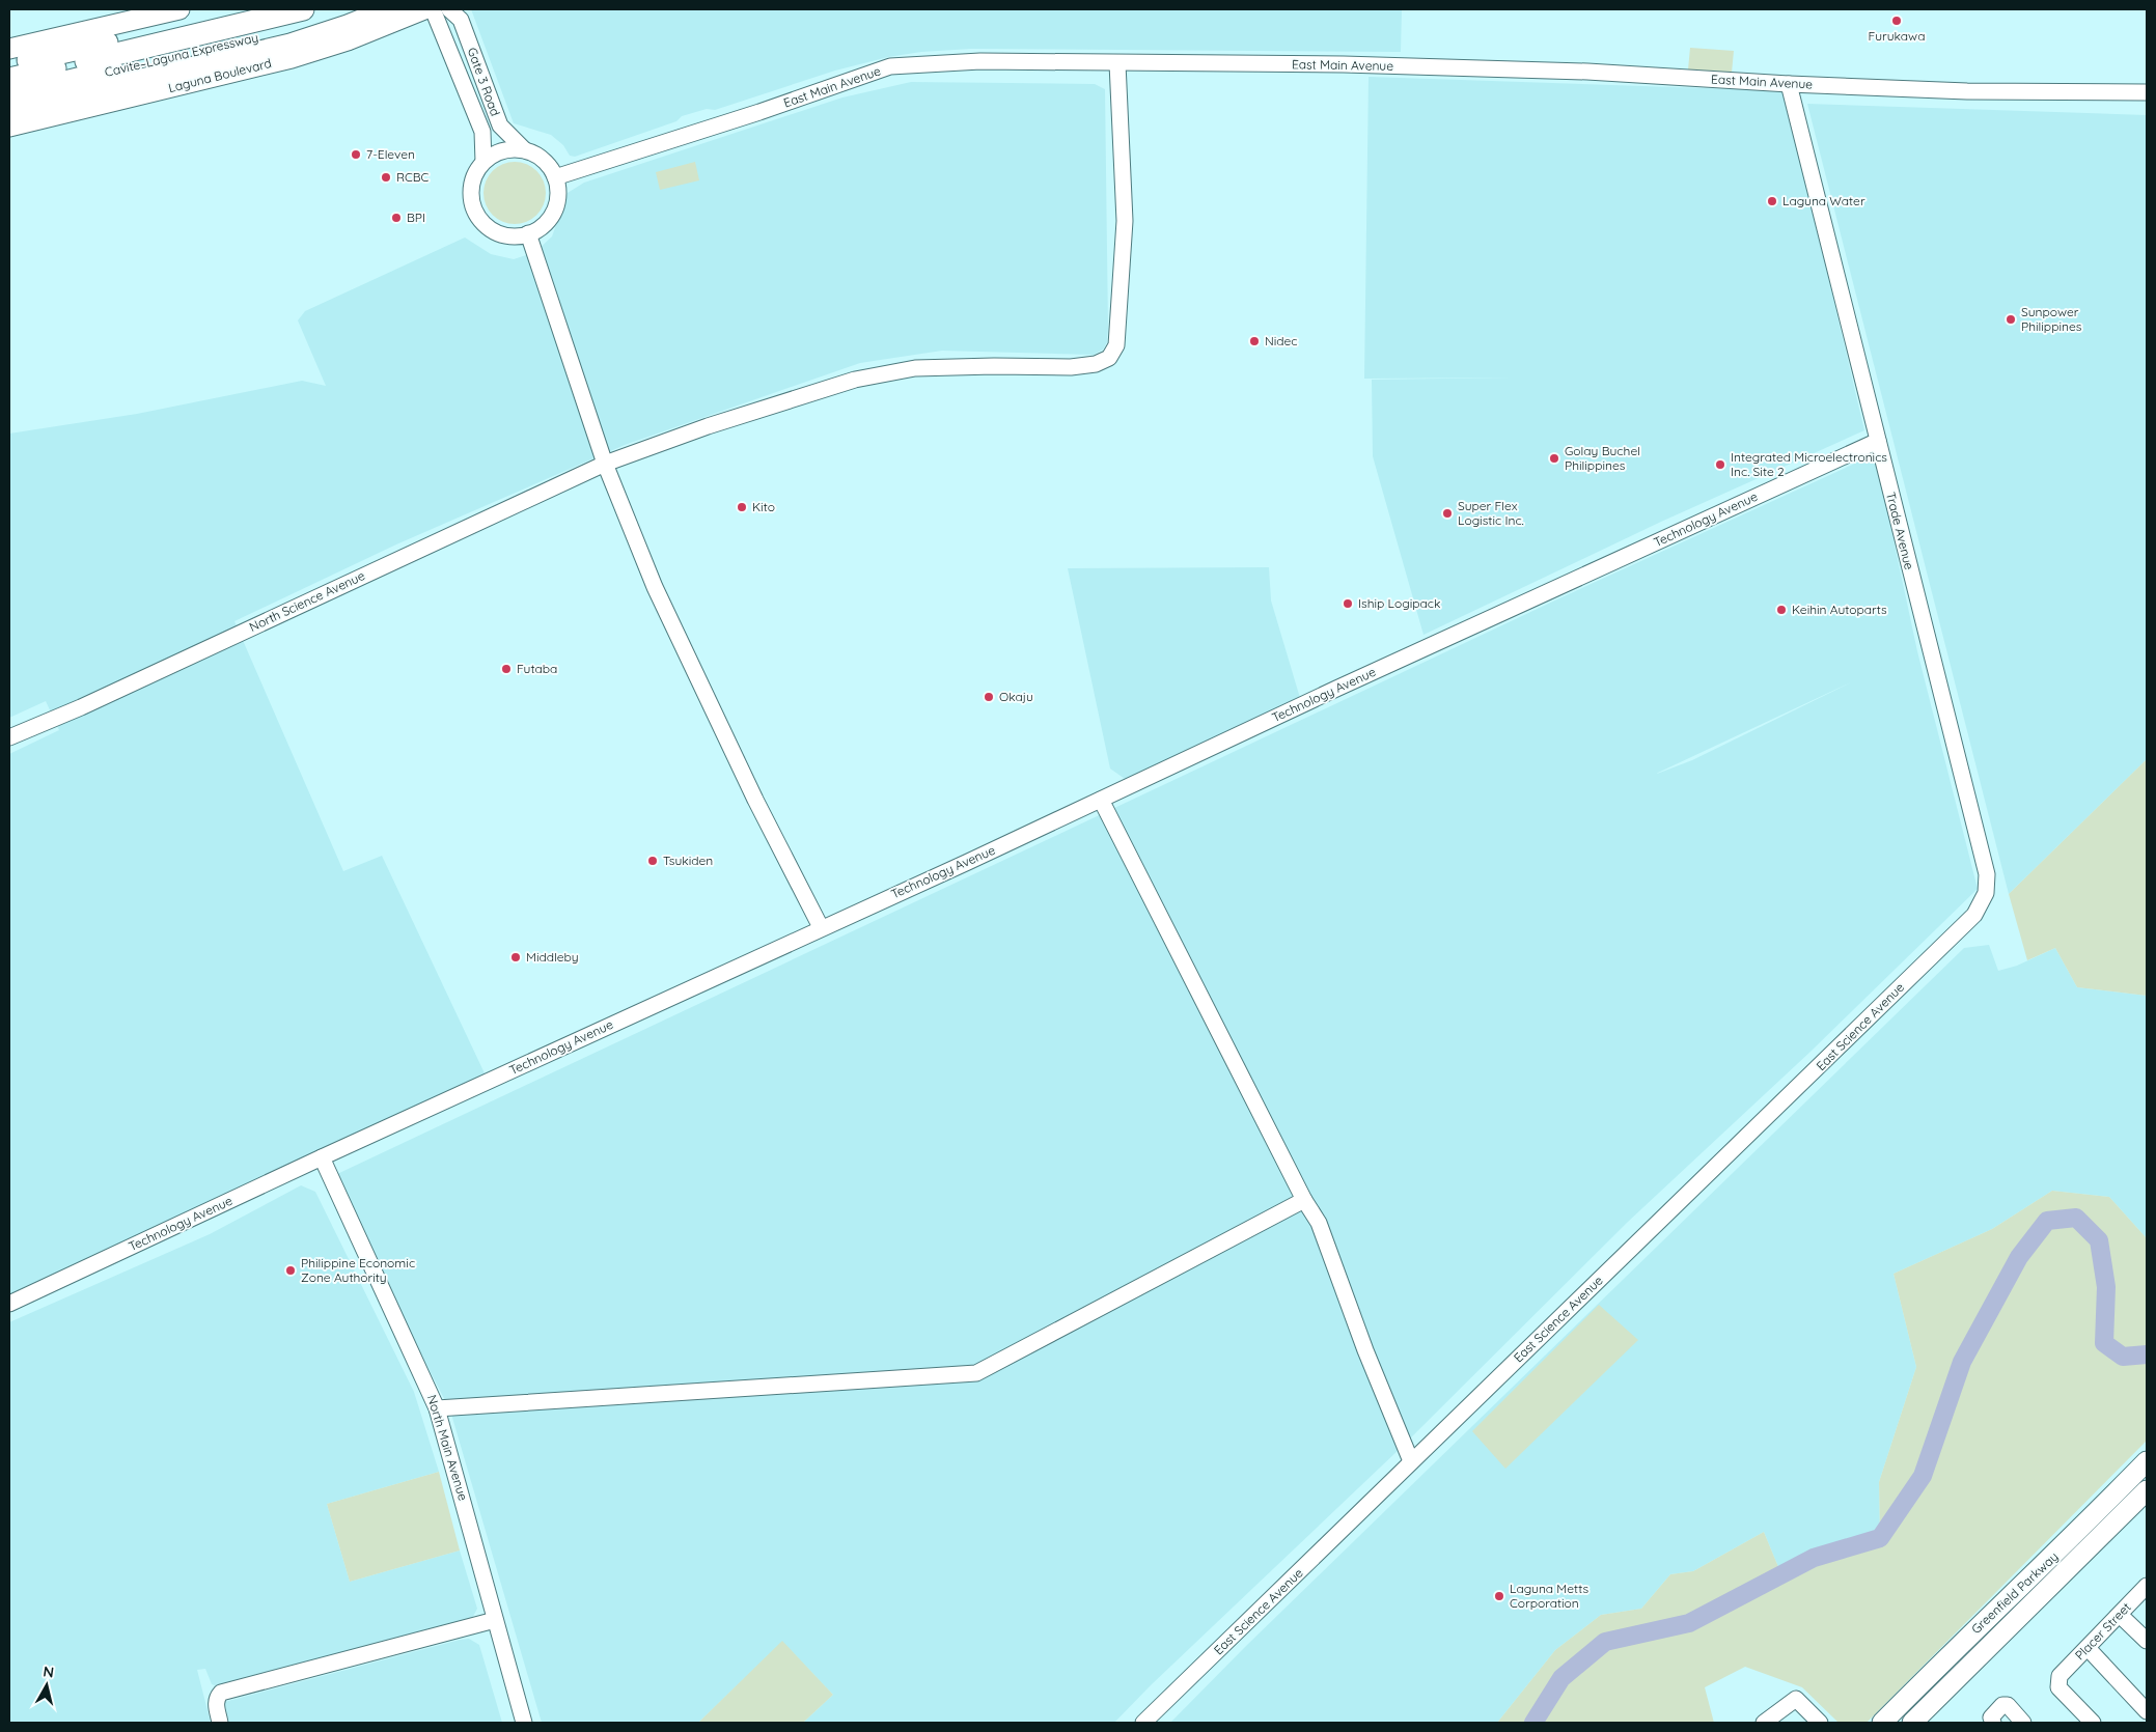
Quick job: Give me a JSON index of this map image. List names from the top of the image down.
{
  "streets": {
    "highway": ["Cavite–Laguna Expressway"],
    "main road": ["Laguna Boulevard", "Greenfield Parkway"],
    "street": [
      "East Main Avenue",
      "Gate 3 Road",
      "Technology Avenue",
      "Trade Avenue",
      "North Science Avenue",
      "East Science Avenue",
      "North Main Avenue",
      "Placer Street"
    ]
  },
  "crossings": [
    ["East Main Avenue", "Gate 3 Road"],
    ["East Main Avenue", "Trade Avenue"],
    ["East Main Avenue", "North Science Avenue"],
    ["Technology Avenue", "Trade Avenue"],
    ["Technology Avenue", "North Main Avenue"],
    ["Trade Avenue", "East Science Avenue"]
  ],
  "places": [
    "Furukawa",
    "7-Eleven",
    "RCBC",
    "Laguna Water",
    "BPI",
    "Sunpower Philippines",
    "Nidec",
    "Golay Buchel Philippines",
    "Integrated Microelectronics Inc. Site 2",
    "Kito",
    "Super Flex Logistic Inc.",
    "Iship Logipack",
    "Keihin Autoparts",
    "Futaba",
    "Okaju",
    "Tsukiden",
    "Middleby",
    "Philippine Economic Zone Authority",
    "Laguna Metts Corporation"
  ],
  "north": "top"
}
